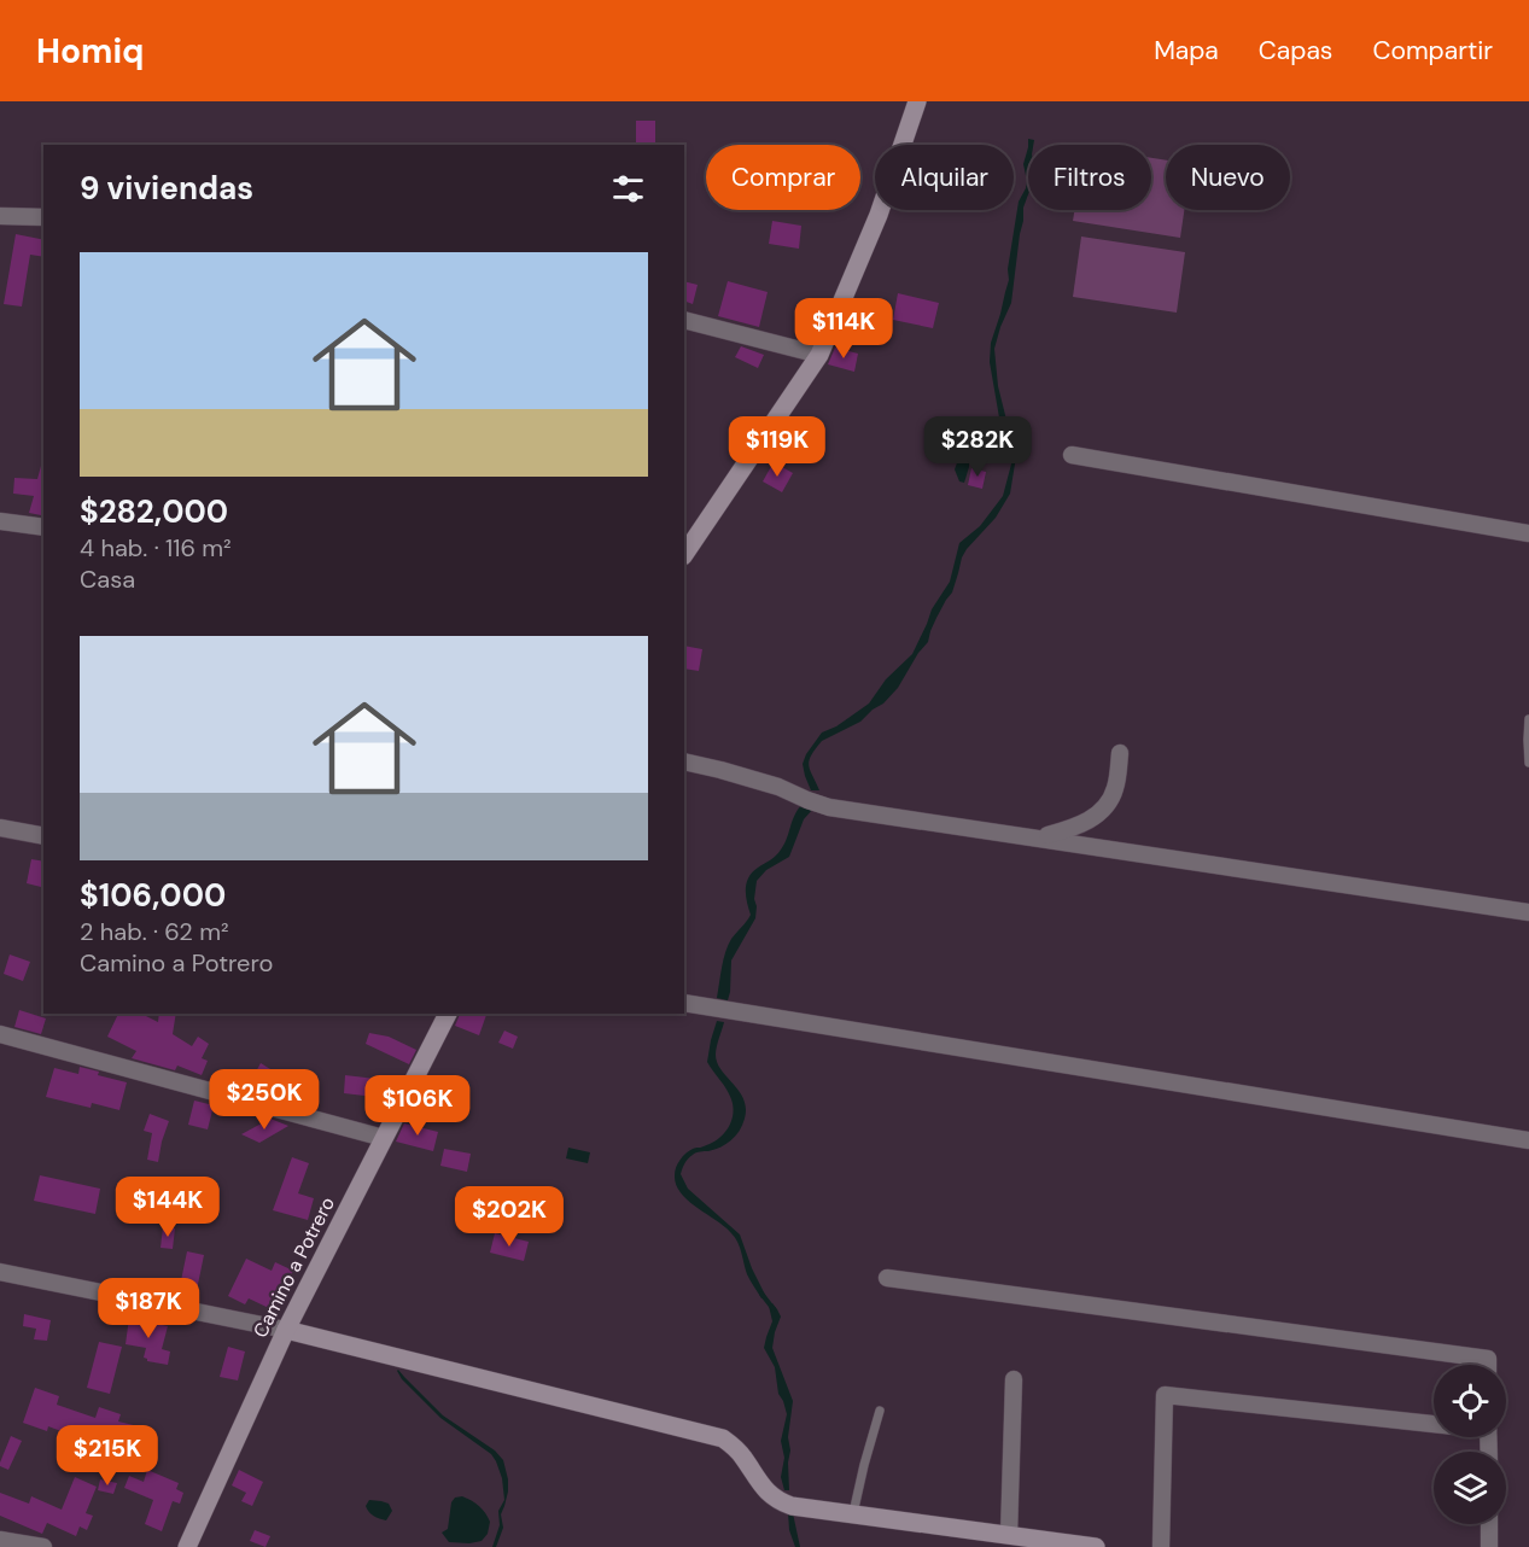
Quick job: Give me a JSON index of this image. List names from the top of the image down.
{
  "streets": {
    "street": ["Camino a Potrero"]
  },
  "page": {
    "header": "Homiq",
    "nav": ["Mapa", "Capas", "Compartir"],
    "chip": [
      "Comprar",
      "Alquilar",
      "Filtros",
      "Nuevo"
    ],
    "heading": "9 viviendas",
    "list": [
      {
        "name": "$282,000",
        "note": "4 hab. · 116 m² · Casa"
      },
      {
        "name": "$106,000",
        "note": "2 hab. · 62 m² · Camino a Potrero"
      }
    ],
    "price": [
      "$114K",
      "$119K",
      "$282K",
      "$250K",
      "$106K",
      "$144K",
      "$202K",
      "$187K",
      "$215K"
    ]
  }
}
